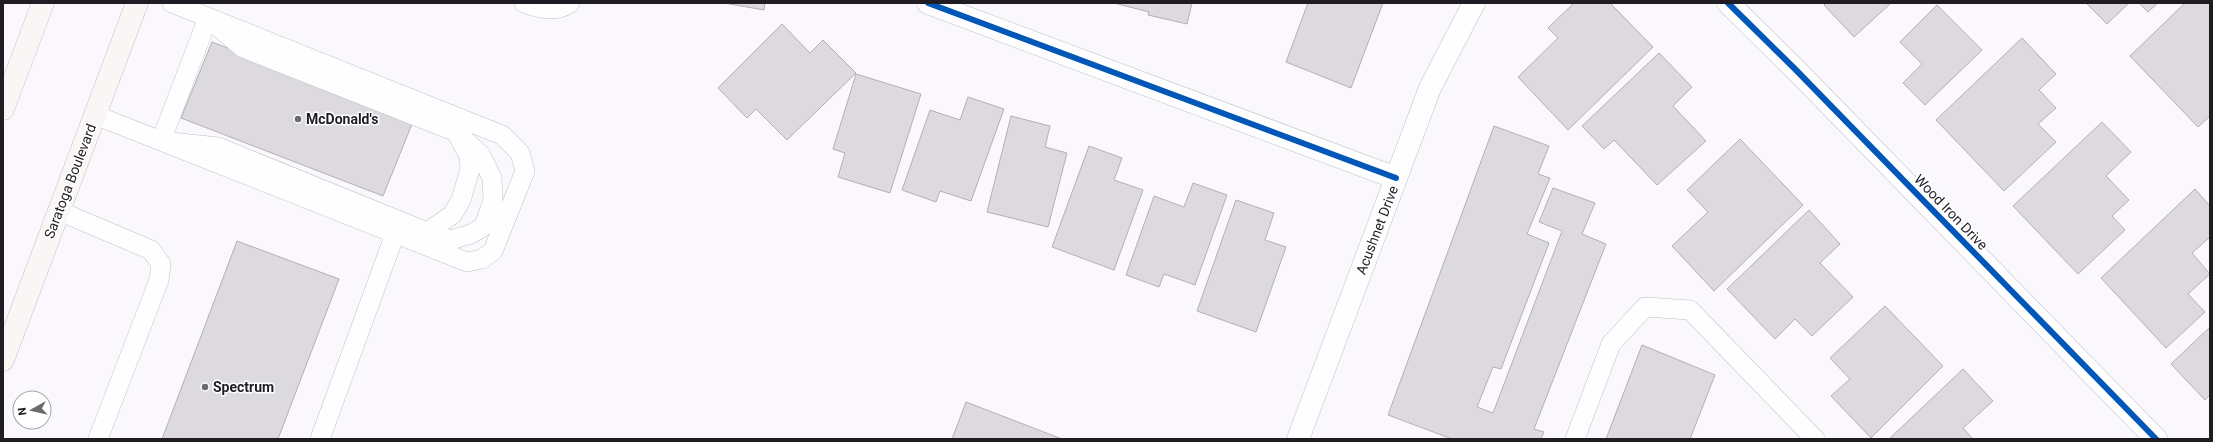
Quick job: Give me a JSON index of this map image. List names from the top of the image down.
{
  "streets": {
    "main road": ["Saratoga Boulevard"],
    "street": ["Wood Iron Drive", "Acushnet Drive"]
  },
  "places": ["McDonald's", "Spectrum"],
  "north": "left"
}
